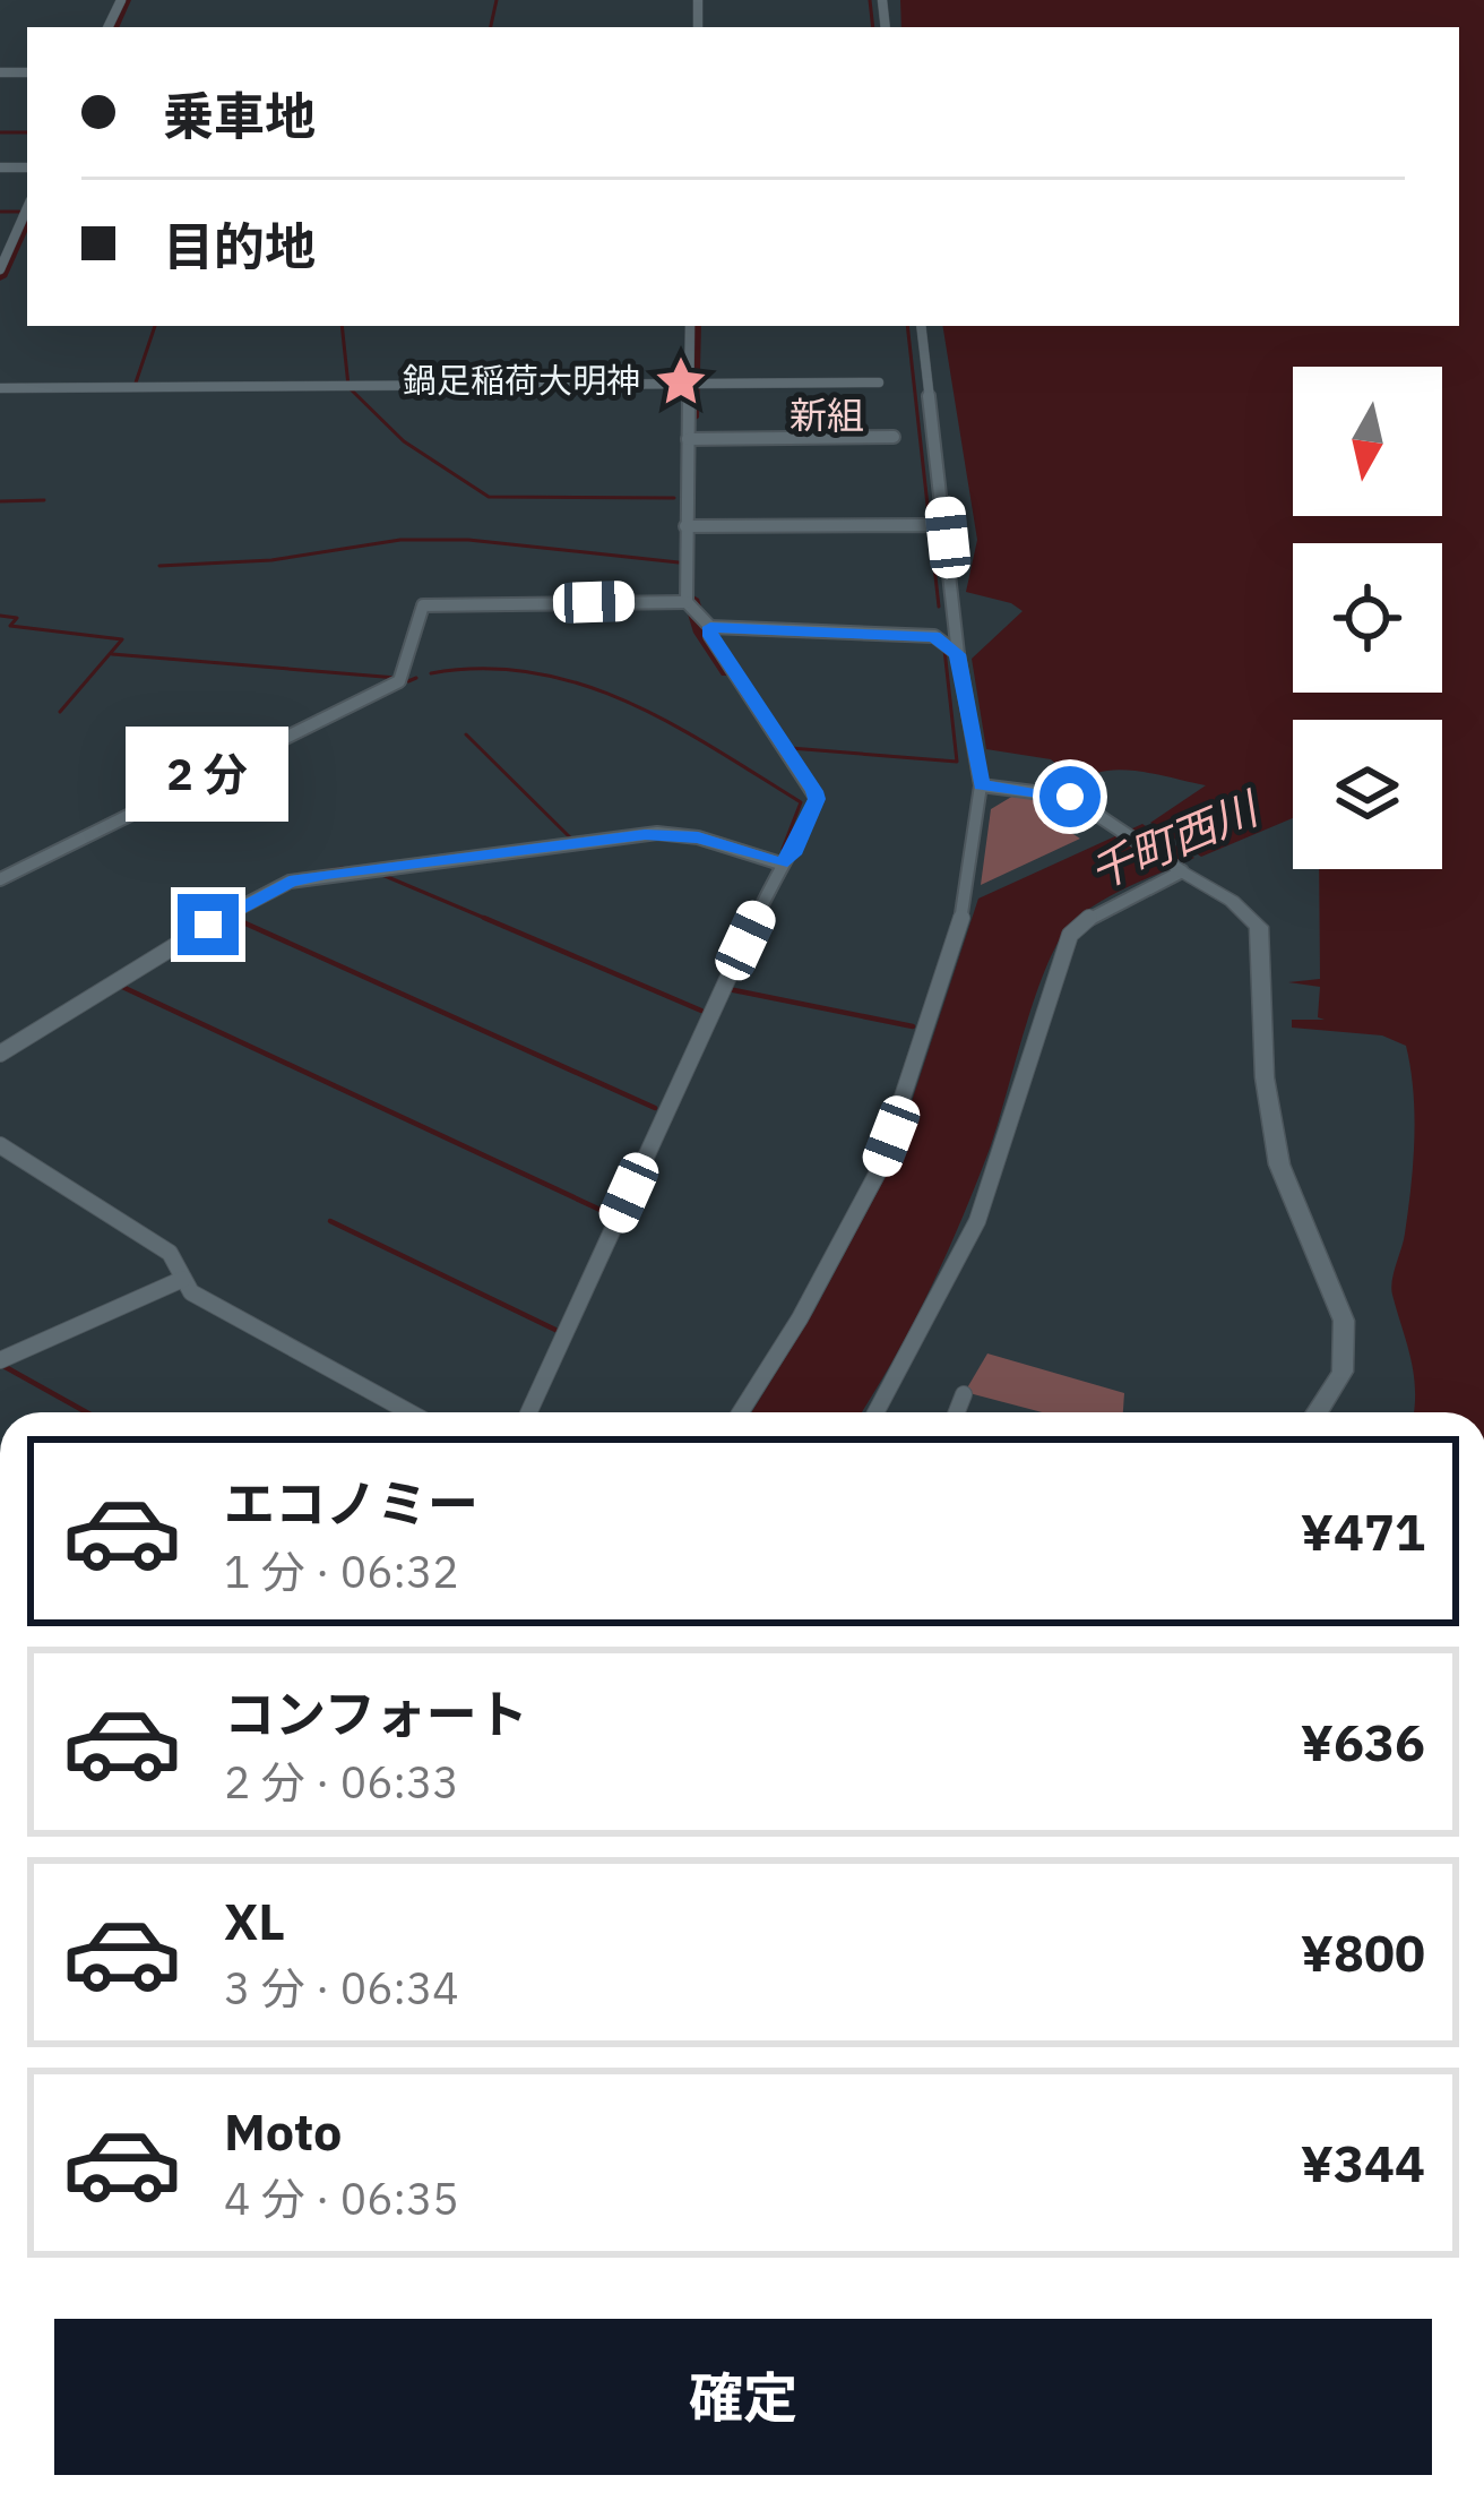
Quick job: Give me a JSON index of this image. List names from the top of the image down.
{
  "districts": ["新組"],
  "water": ["千町西川"],
  "places": {
    "place": ["鍋足稲荷大明神"]
  },
  "north": "bottom",
  "page": {
    "banner": ["乗車地", "目的地"],
    "bubble": "2 分",
    "list": [
      {
        "name": "エコノミー",
        "note": "1 分 · 06:32",
        "value": "¥471"
      },
      {
        "name": "コンフォート",
        "note": "2 分 · 06:33",
        "value": "¥636"
      },
      {
        "name": "XL",
        "note": "3 分 · 06:34",
        "value": "¥800"
      },
      {
        "name": "Moto",
        "note": "4 分 · 06:35",
        "value": "¥344"
      }
    ],
    "buttons": "確定"
  }
}
